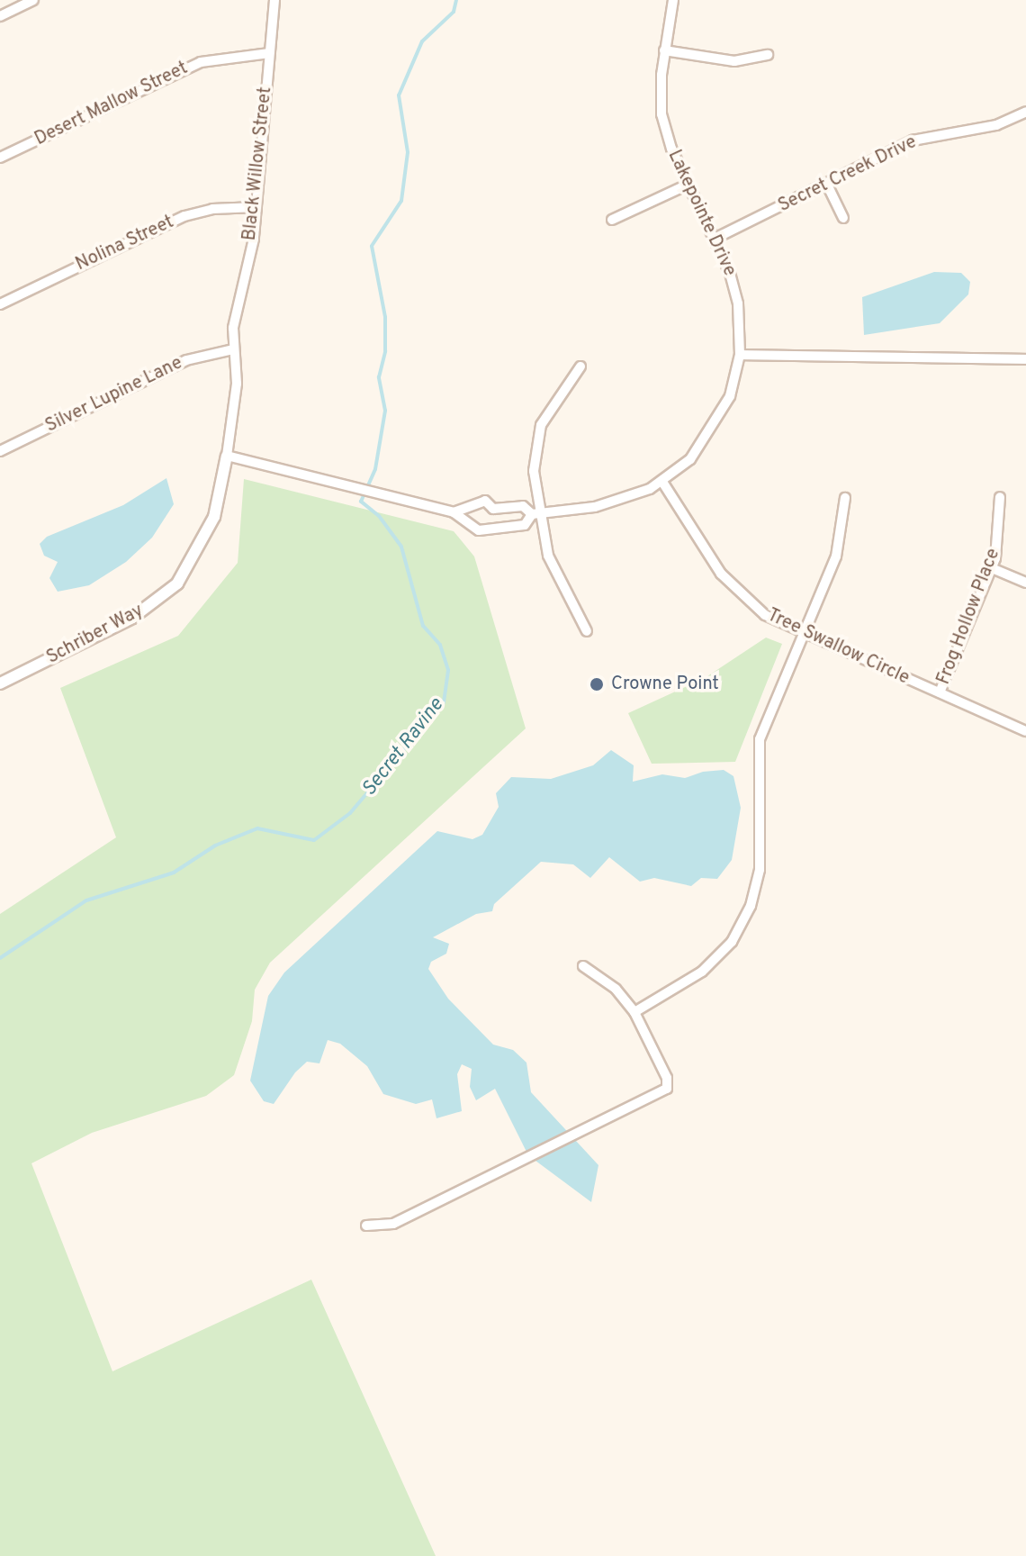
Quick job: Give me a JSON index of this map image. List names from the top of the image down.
{
  "streets": {
    "street": [
      "Desert Mallow Street",
      "Black Willow Street",
      "Secret Creek Drive",
      "Lakepointe Drive",
      "Nolina Street",
      "Silver Lupine Lane",
      "Frog Hollow Place",
      "Schriber Way",
      "Tree Swallow Circle"
    ]
  },
  "crossings": [
    ["Desert Mallow Street", "Black Willow Street"],
    ["Black Willow Street", "Lakepointe Drive"],
    ["Black Willow Street", "Nolina Street"],
    ["Black Willow Street", "Silver Lupine Lane"],
    ["Black Willow Street", "Schriber Way"],
    ["Secret Creek Drive", "Lakepointe Drive"],
    ["Lakepointe Drive", "Schriber Way"],
    ["Lakepointe Drive", "Tree Swallow Circle"],
    ["Frog Hollow Place", "Tree Swallow Circle"]
  ],
  "water": ["Secret Ravine"],
  "places": ["Crowne Point"]
}
